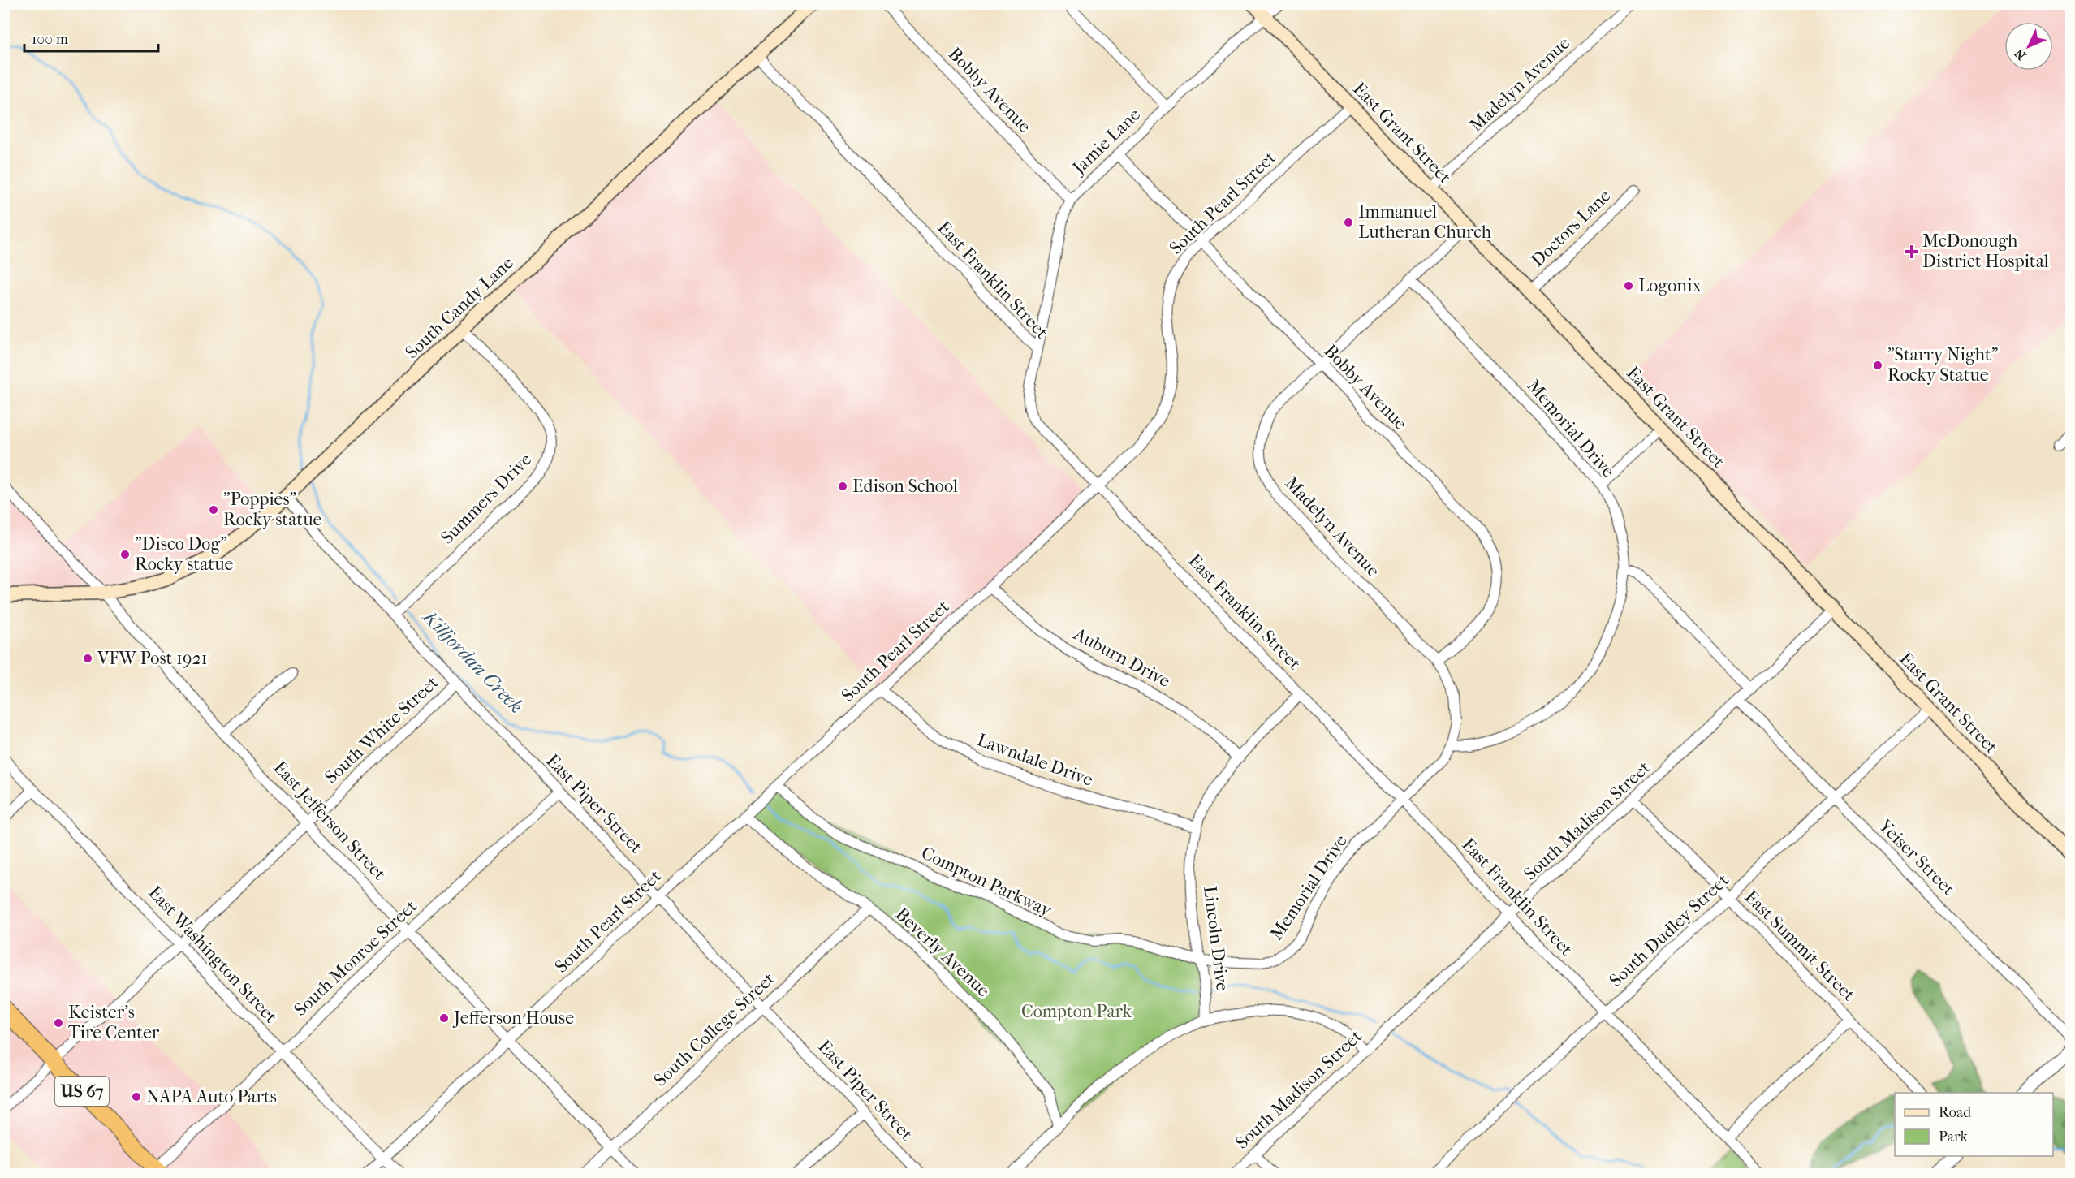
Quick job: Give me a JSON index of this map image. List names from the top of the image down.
{
  "streets": {
    "highway": ["US 67"],
    "main road": ["East Grant Street", "South Candy Lane"],
    "street": [
      "Madelyn Avenue",
      "Bobby Avenue",
      "Jamie Lane",
      "South Pearl Street",
      "Doctors Lane",
      "East Franklin Street",
      "Memorial Drive",
      "Summers Drive",
      "Auburn Drive",
      "South White Street",
      "Lawndale Drive",
      "East Piper Street",
      "East Jefferson Street",
      "South Madison Street",
      "Yeiser Street",
      "Compton Parkway",
      "South Dudley Street",
      "Lincoln Drive",
      "East Summit Street",
      "Beverly Avenue",
      "East Washington Street",
      "South Monroe Street",
      "South College Street"
    ]
  },
  "crossings": [
    ["Madelyn Avenue", "Bobby Avenue"],
    ["Madelyn Avenue", "East Grant Street"],
    ["Madelyn Avenue", "East Franklin Street"],
    ["Madelyn Avenue", "Memorial Drive"],
    ["Bobby Avenue", "Jamie Lane"],
    ["Bobby Avenue", "South Pearl Street"],
    ["East Grant Street", "Jamie Lane"],
    ["East Grant Street", "South Pearl Street"],
    ["East Grant Street", "Doctors Lane"],
    ["East Grant Street", "South Madison Street"],
    ["East Grant Street", "South Dudley Street"],
    ["Jamie Lane", "East Franklin Street"],
    ["South Pearl Street", "East Franklin Street"],
    ["South Pearl Street", "Auburn Drive"],
    ["South Pearl Street", "Lawndale Drive"],
    ["South Pearl Street", "East Piper Street"],
    ["South Pearl Street", "East Jefferson Street"],
    ["South Pearl Street", "Compton Parkway"],
    ["South Pearl Street", "Beverly Avenue"],
    ["South Pearl Street", "East Washington Street"],
    ["East Franklin Street", "South Candy Lane"],
    ["East Franklin Street", "Memorial Drive"],
    ["East Franklin Street", "South Madison Street"],
    ["East Franklin Street", "South Dudley Street"],
    ["East Franklin Street", "Lincoln Drive"],
    ["South Candy Lane", "Summers Drive"],
    ["South Candy Lane", "East Piper Street"],
    ["South Candy Lane", "East Jefferson Street"],
    ["Memorial Drive", "Compton Parkway"],
    ["Memorial Drive", "Lincoln Drive"],
    ["Summers Drive", "East Piper Street"],
    ["Auburn Drive", "Lincoln Drive"],
    ["South White Street", "East Piper Street"],
    ["South White Street", "East Jefferson Street"],
    ["South White Street", "East Washington Street"],
    ["South White Street", "US 67"],
    ["Lawndale Drive", "Lincoln Drive"],
    ["East Piper Street", "South Monroe Street"],
    ["East Piper Street", "South College Street"],
    ["East Jefferson Street", "South Monroe Street"],
    ["East Jefferson Street", "South College Street"],
    ["South Madison Street", "Yeiser Street"],
    ["South Madison Street", "East Summit Street"],
    ["Yeiser Street", "South Dudley Street"],
    ["Compton Parkway", "Lincoln Drive"],
    ["South Dudley Street", "East Summit Street"],
    ["Beverly Avenue", "South College Street"],
    ["East Washington Street", "South Monroe Street"],
    ["South Monroe Street", "US 67"]
  ],
  "water": ["Killjordan Creek"],
  "parks": ["Compton Park"],
  "places": {
    "other": [
      "Immanuel Lutheran Church",
      "Logonix",
      "\"Starry Night\" Rocky Statue",
      "Edison School",
      "\"Poppies\" Rocky statue",
      "\"Disco Dog\" Rocky statue",
      "VFW Post 1921",
      "Jefferson House",
      "Keister's Tire Center",
      "NAPA Auto Parts"
    ],
    "health": ["McDonough District Hospital"]
  },
  "legend": ["Road", "Park"],
  "scale_bar": "100 m",
  "north": "bottom left"
}
